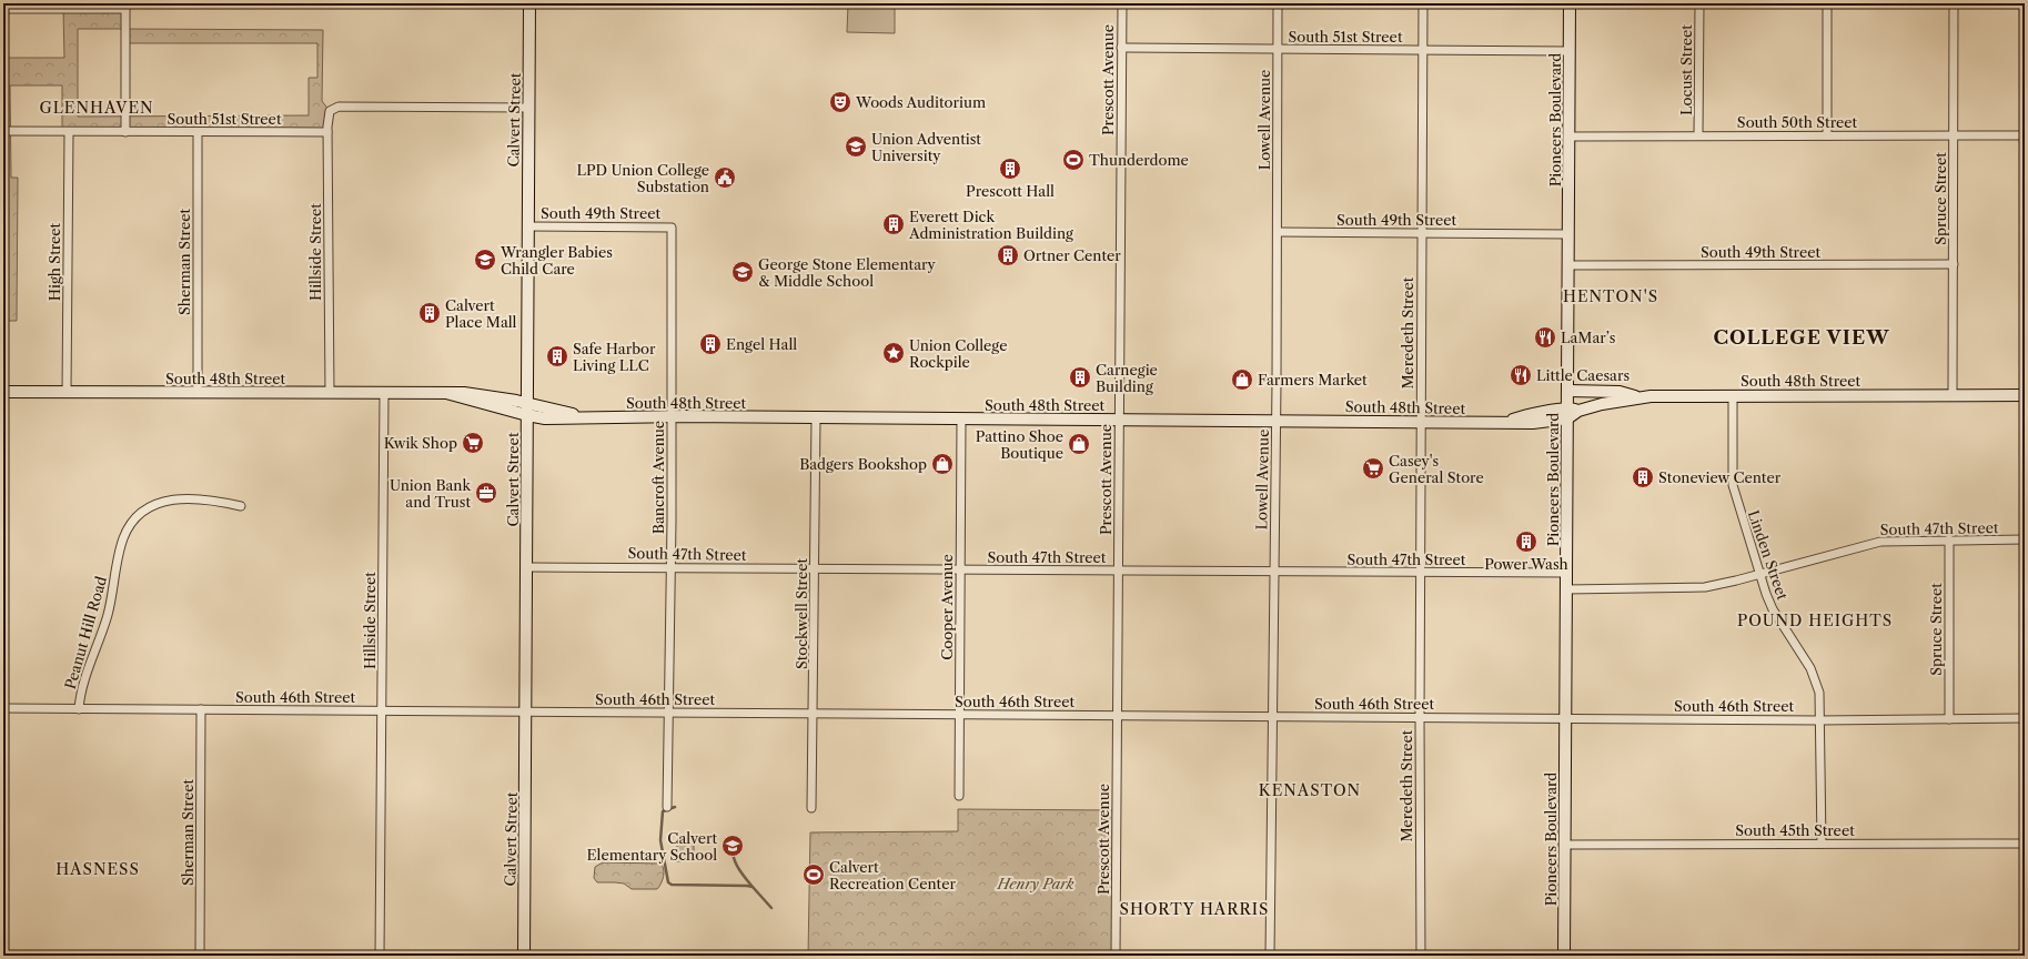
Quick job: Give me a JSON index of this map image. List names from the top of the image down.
{
  "streets": {
    "main road": ["Calvert Street", "Pioneers Boulevard", "South 48th Street"],
    "street": [
      "South 51st Street",
      "Locust Street",
      "Prescott Avenue",
      "Lowell Avenue",
      "South 50th Street",
      "Spruce Street",
      "South 49th Street",
      "Hillside Street",
      "High Street",
      "Sherman Street",
      "Meredeth Street",
      "Bancroft Avenue",
      "South 47th Street",
      "Linden Street",
      "Cooper Avenue",
      "Stockwell Street",
      "Peanut Hill Road",
      "South 46th Street",
      "South 45th Street"
    ]
  },
  "crossings": [
    ["South 51st Street", "Prescott Avenue"],
    ["South 51st Street", "Lowell Avenue"],
    ["South 51st Street", "Pioneers Boulevard"],
    ["South 51st Street", "Hillside Street"],
    ["South 51st Street", "High Street"],
    ["South 51st Street", "Sherman Street"],
    ["South 51st Street", "Meredeth Street"],
    ["Locust Street", "South 50th Street"],
    ["Prescott Avenue", "South 48th Street"],
    ["Prescott Avenue", "South 47th Street"],
    ["Prescott Avenue", "South 46th Street"],
    ["Calvert Street", "South 49th Street"],
    ["Calvert Street", "Hillside Street"],
    ["Calvert Street", "South 48th Street"],
    ["Calvert Street", "South 47th Street"],
    ["Calvert Street", "South 46th Street"],
    ["Lowell Avenue", "South 49th Street"],
    ["Lowell Avenue", "South 48th Street"],
    ["Lowell Avenue", "South 47th Street"],
    ["Lowell Avenue", "South 46th Street"],
    ["Pioneers Boulevard", "South 50th Street"],
    ["Pioneers Boulevard", "South 49th Street"],
    ["Pioneers Boulevard", "South 48th Street"],
    ["Pioneers Boulevard", "South 47th Street"],
    ["Pioneers Boulevard", "South 46th Street"],
    ["Pioneers Boulevard", "South 45th Street"],
    ["South 50th Street", "Spruce Street"],
    ["Spruce Street", "South 49th Street"],
    ["Spruce Street", "South 48th Street"],
    ["Spruce Street", "South 47th Street"],
    ["Spruce Street", "South 46th Street"],
    ["South 49th Street", "Meredeth Street"],
    ["South 49th Street", "Bancroft Avenue"],
    ["Hillside Street", "South 48th Street"],
    ["Hillside Street", "South 46th Street"],
    ["High Street", "South 48th Street"],
    ["Sherman Street", "South 48th Street"],
    ["Sherman Street", "South 46th Street"],
    ["Meredeth Street", "South 48th Street"],
    ["Meredeth Street", "South 47th Street"],
    ["Meredeth Street", "South 46th Street"],
    ["South 48th Street", "Bancroft Avenue"],
    ["South 48th Street", "Linden Street"],
    ["South 48th Street", "Cooper Avenue"],
    ["South 48th Street", "Stockwell Street"],
    ["Bancroft Avenue", "South 47th Street"],
    ["Bancroft Avenue", "South 46th Street"],
    ["South 47th Street", "Linden Street"],
    ["South 47th Street", "Cooper Avenue"],
    ["South 47th Street", "Stockwell Street"],
    ["Linden Street", "South 46th Street"],
    ["Linden Street", "South 45th Street"],
    ["Cooper Avenue", "South 46th Street"],
    ["Stockwell Street", "South 46th Street"],
    ["Peanut Hill Road", "South 46th Street"]
  ],
  "districts": [
    "GLENHAVEN",
    "HENTON'S",
    "COLLEGE VIEW",
    "POUND HEIGHTS",
    "KENASTON",
    "HASNESS",
    "SHORTY HARRIS"
  ],
  "parks": ["Henry Park"],
  "places": {
    "theatre": ["Woods Auditorium"],
    "school or university": [
      "Union Adventist University",
      "Wrangler Babies Child Care",
      "George Stone Elementary & Middle School",
      "Calvert Elementary School"
    ],
    "sports": ["Thunderdome", "Calvert Recreation Center"],
    "building": [
      "Prescott Hall",
      "Everett Dick Administration Building",
      "Ortner Center",
      "Calvert Place Mall",
      "Engel Hall",
      "Safe Harbor Living LLC",
      "Carnegie Building",
      "Stoneview Center",
      "Power Wash"
    ],
    "public building": ["LPD Union College Substation"],
    "restaurant": ["LaMar’s", "Little Caesars"],
    "place": ["Union College Rockpile"],
    "shop": ["Farmers Market", "Pattino Shoe Boutique", "Badgers Bookshop"],
    "supermarket": ["Kwik Shop", "Casey's General Store"],
    "office": ["Union Bank and Trust"]
  }
}
